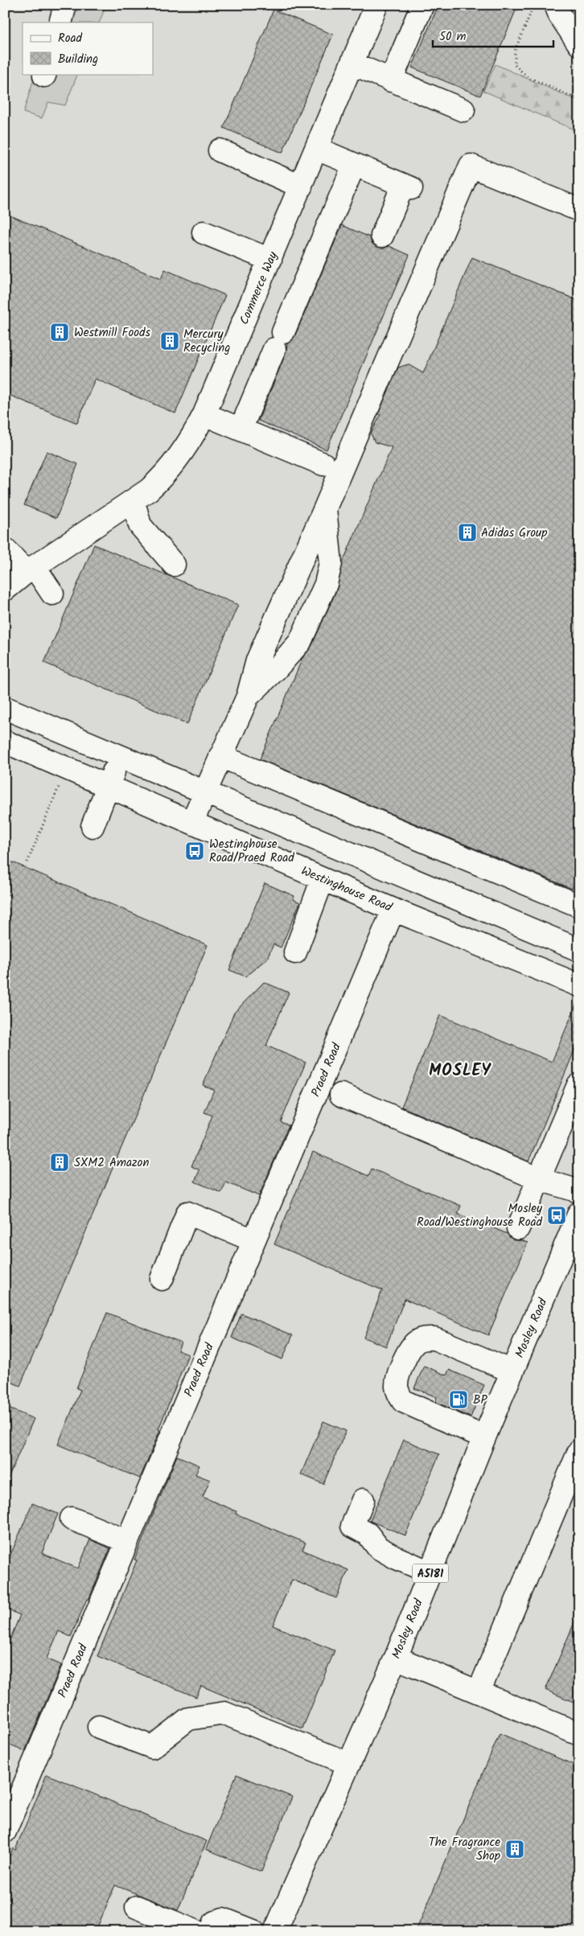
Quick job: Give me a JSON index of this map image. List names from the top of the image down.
{
  "streets": {
    "street": [
      "Commerce Way",
      "Westinghouse Road",
      "Praed Road",
      "Mosley Road",
      "A5181"
    ]
  },
  "crossings": [
    ["Westinghouse Road", "Praed Road"]
  ],
  "districts": ["MOSLEY"],
  "places": {
    "building": [
      "Westmill Foods",
      "Mercury Recycling",
      "Adidas Group",
      "SXM2 Amazon",
      "The Fragrance Shop"
    ],
    "bus stop": ["Westinghouse Road/Praed Road", "Mosley Road/Westinghouse Road"],
    "fuel station": ["BP"]
  },
  "legend": ["Road", "Building"],
  "scale_bar": "50 m"
}
